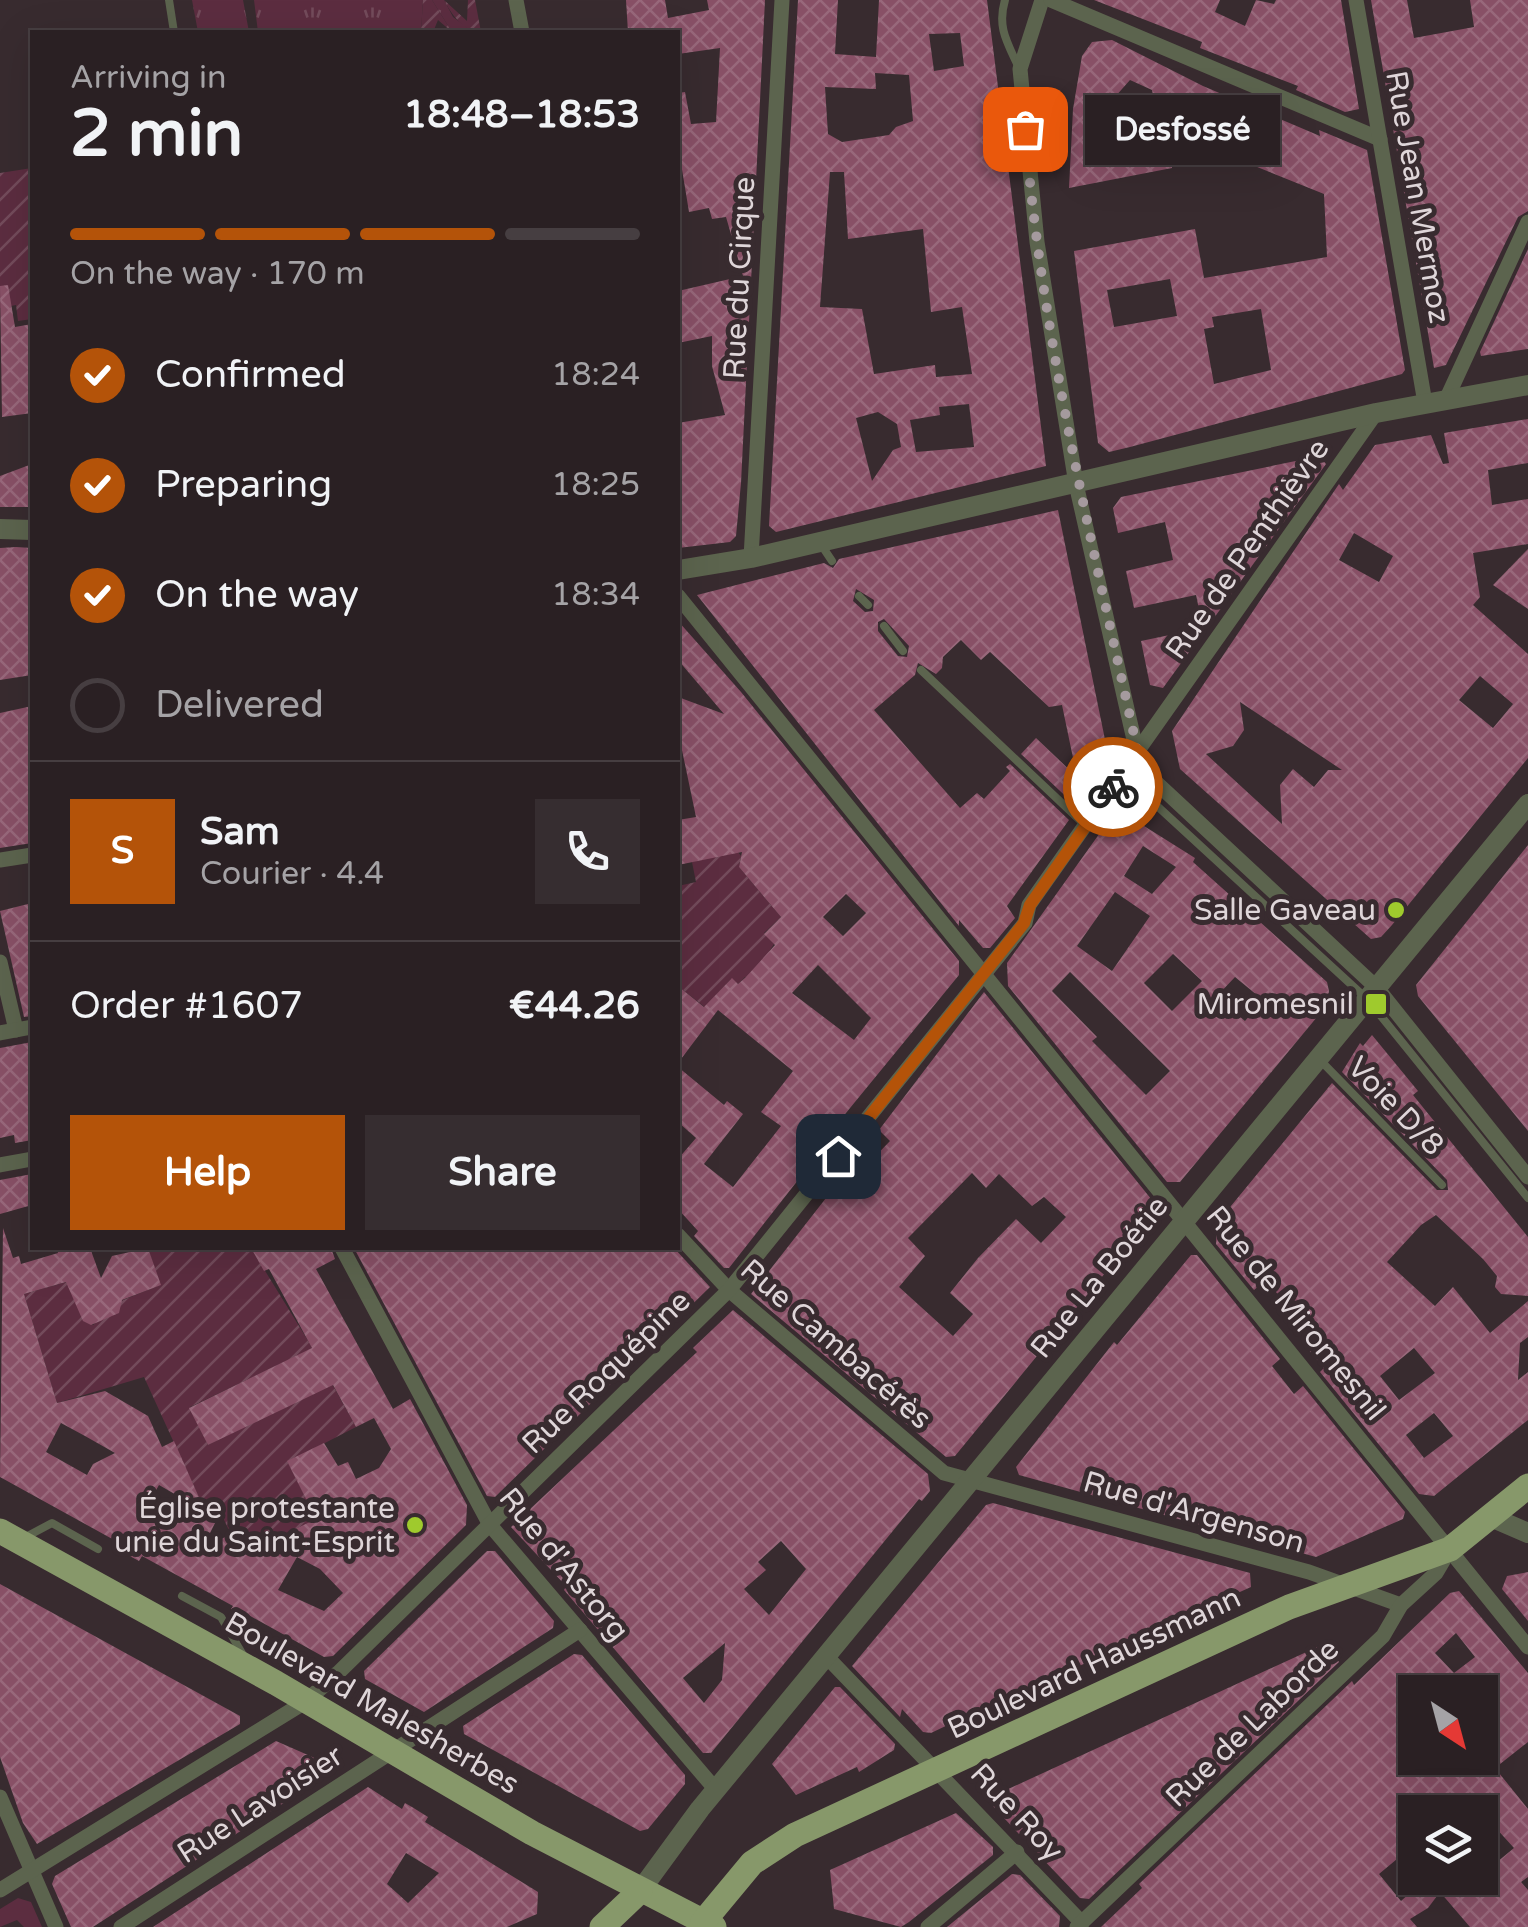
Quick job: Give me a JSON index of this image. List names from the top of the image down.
{
  "streets": {
    "main road": ["Boulevard Haussmann", "Boulevard Malesherbes"],
    "street": [
      "Rue Jean Mermoz",
      "Rue du Cirque",
      "Rue de Penthièvre",
      "Rue La Boétie",
      "Rue de Miromesnil",
      "Rue Cambacérès",
      "Rue Roquépine",
      "Rue d'Argenson",
      "Rue d'Astorg",
      "Rue de Laborde",
      "Rue Lavoisier",
      "Rue Roy"
    ],
    "lane": ["Voie D/8"]
  },
  "crossings": [
    ["Rue de Penthièvre", "Rue de Miromesnil"],
    ["Rue de Penthièvre", "Rue Cambacérès"],
    ["Rue de Penthièvre", "Rue Roquépine"],
    ["Voie D/8", "Rue La Boétie"],
    ["Rue La Boétie", "Rue de Miromesnil"],
    ["Rue La Boétie", "Rue Cambacérès"],
    ["Rue La Boétie", "Rue d'Argenson"],
    ["Rue La Boétie", "Rue d'Astorg"],
    ["Rue La Boétie", "Boulevard Malesherbes"],
    ["Rue La Boétie", "Rue Roy"],
    ["Rue de Miromesnil", "Boulevard Haussmann"],
    ["Rue de Miromesnil", "Rue de Laborde"],
    ["Rue Cambacérès", "Rue Roquépine"],
    ["Rue Cambacérès", "Rue d'Argenson"],
    ["Rue Roquépine", "Rue d'Astorg"],
    ["Rue Roquépine", "Boulevard Malesherbes"],
    ["Rue d'Argenson", "Boulevard Haussmann"],
    ["Rue d'Argenson", "Rue de Laborde"],
    ["Rue d'Astorg", "Rue Lavoisier"],
    ["Boulevard Haussmann", "Boulevard Malesherbes"],
    ["Boulevard Haussmann", "Rue de Laborde"],
    ["Boulevard Haussmann", "Rue Roy"],
    ["Boulevard Malesherbes", "Rue Lavoisier"],
    ["Rue de Laborde", "Rue Roy"]
  ],
  "places": {
    "other": ["Desfossé", "Salle Gaveau", "Église protestante unie du Saint-Esprit"],
    "transit": ["Miromesnil"]
  },
  "north": "bottom right",
  "page": {
    "heading": ["2 min", "Arriving in", "18:48–18:53"],
    "panel": [
      "Sam",
      "Courier · 4.4",
      "Order #1607",
      "€44.26"
    ],
    "bubble": "Desfossé",
    "bar": "On the way · 170 m",
    "list": [
      ["Confirmed", "18:24"],
      ["Preparing", "18:25"],
      ["On the way", "18:34"],
      "Delivered"
    ],
    "round": "S",
    "buttons": ["Help", "Share"]
  }
}
